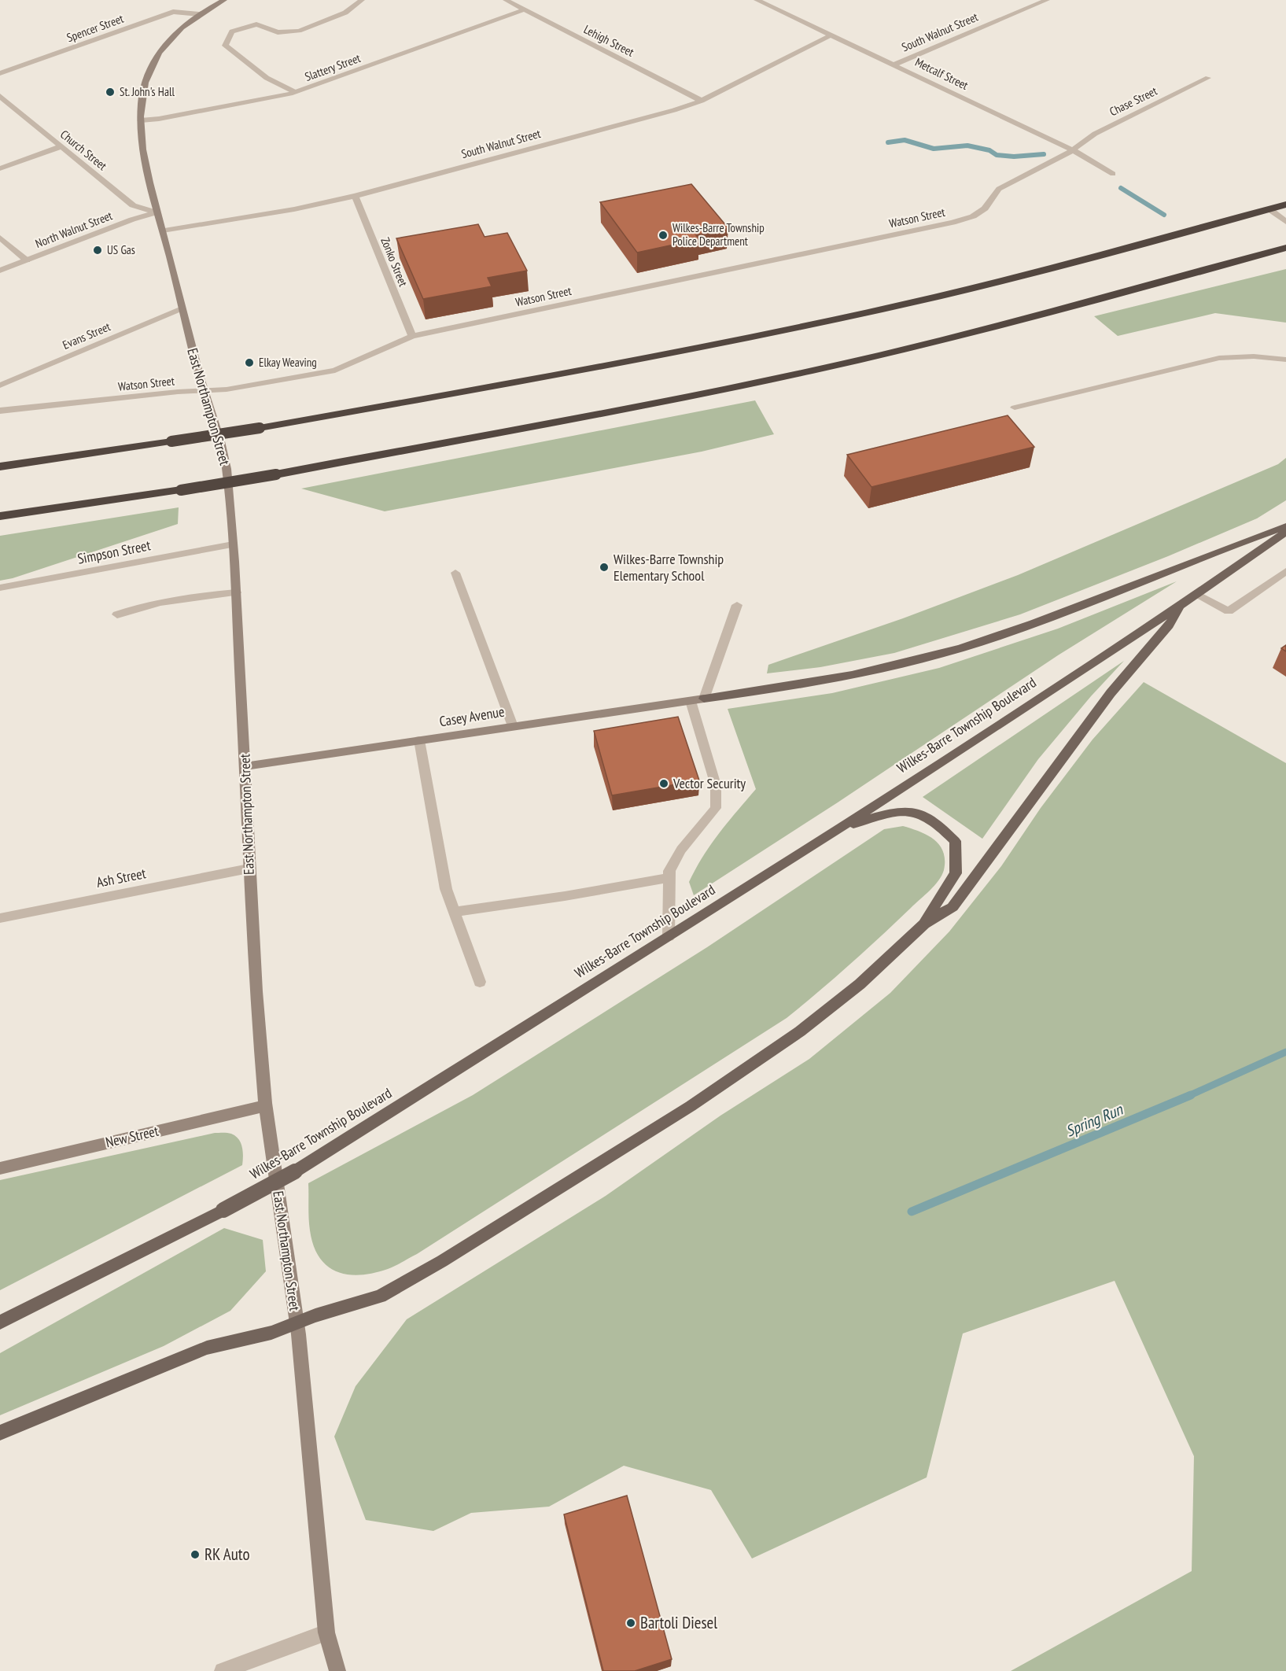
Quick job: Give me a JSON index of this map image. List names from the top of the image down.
{
  "streets": {
    "main road": [
      "East Northampton Street",
      "Casey Avenue",
      "Wilkes-Barre Township Boulevard",
      "New Street"
    ],
    "street": [
      "Spencer Street",
      "South Walnut Street",
      "Lehigh Street",
      "Slattery Street",
      "Metcalf Street",
      "Chase Street",
      "Church Street",
      "Watson Street",
      "North Walnut Street",
      "Zonko Street",
      "Evans Street",
      "Simpson Street",
      "Ash Street"
    ]
  },
  "crossings": [
    ["Spencer Street", "East Northampton Street"],
    ["South Walnut Street", "Lehigh Street"],
    ["South Walnut Street", "Metcalf Street"],
    ["South Walnut Street", "Zonko Street"],
    ["South Walnut Street", "East Northampton Street"],
    ["Lehigh Street", "Slattery Street"],
    ["Slattery Street", "East Northampton Street"],
    ["Metcalf Street", "Chase Street"],
    ["Metcalf Street", "Watson Street"],
    ["Chase Street", "Watson Street"],
    ["Church Street", "North Walnut Street"],
    ["Church Street", "East Northampton Street"],
    ["Watson Street", "Zonko Street"],
    ["Watson Street", "East Northampton Street"],
    ["North Walnut Street", "East Northampton Street"],
    ["Evans Street", "East Northampton Street"],
    ["East Northampton Street", "Simpson Street"],
    ["East Northampton Street", "Casey Avenue"],
    ["East Northampton Street", "Ash Street"],
    ["East Northampton Street", "New Street"]
  ],
  "water": ["Spring Run"],
  "places": [
    "St. John's Hall",
    "Wilkes-Barre Township Police Department",
    "US Gas",
    "Elkay Weaving",
    "Wilkes-Barre Township Elementary School",
    "Vector Security",
    "RK Auto",
    "Bartoli Diesel"
  ]
}
